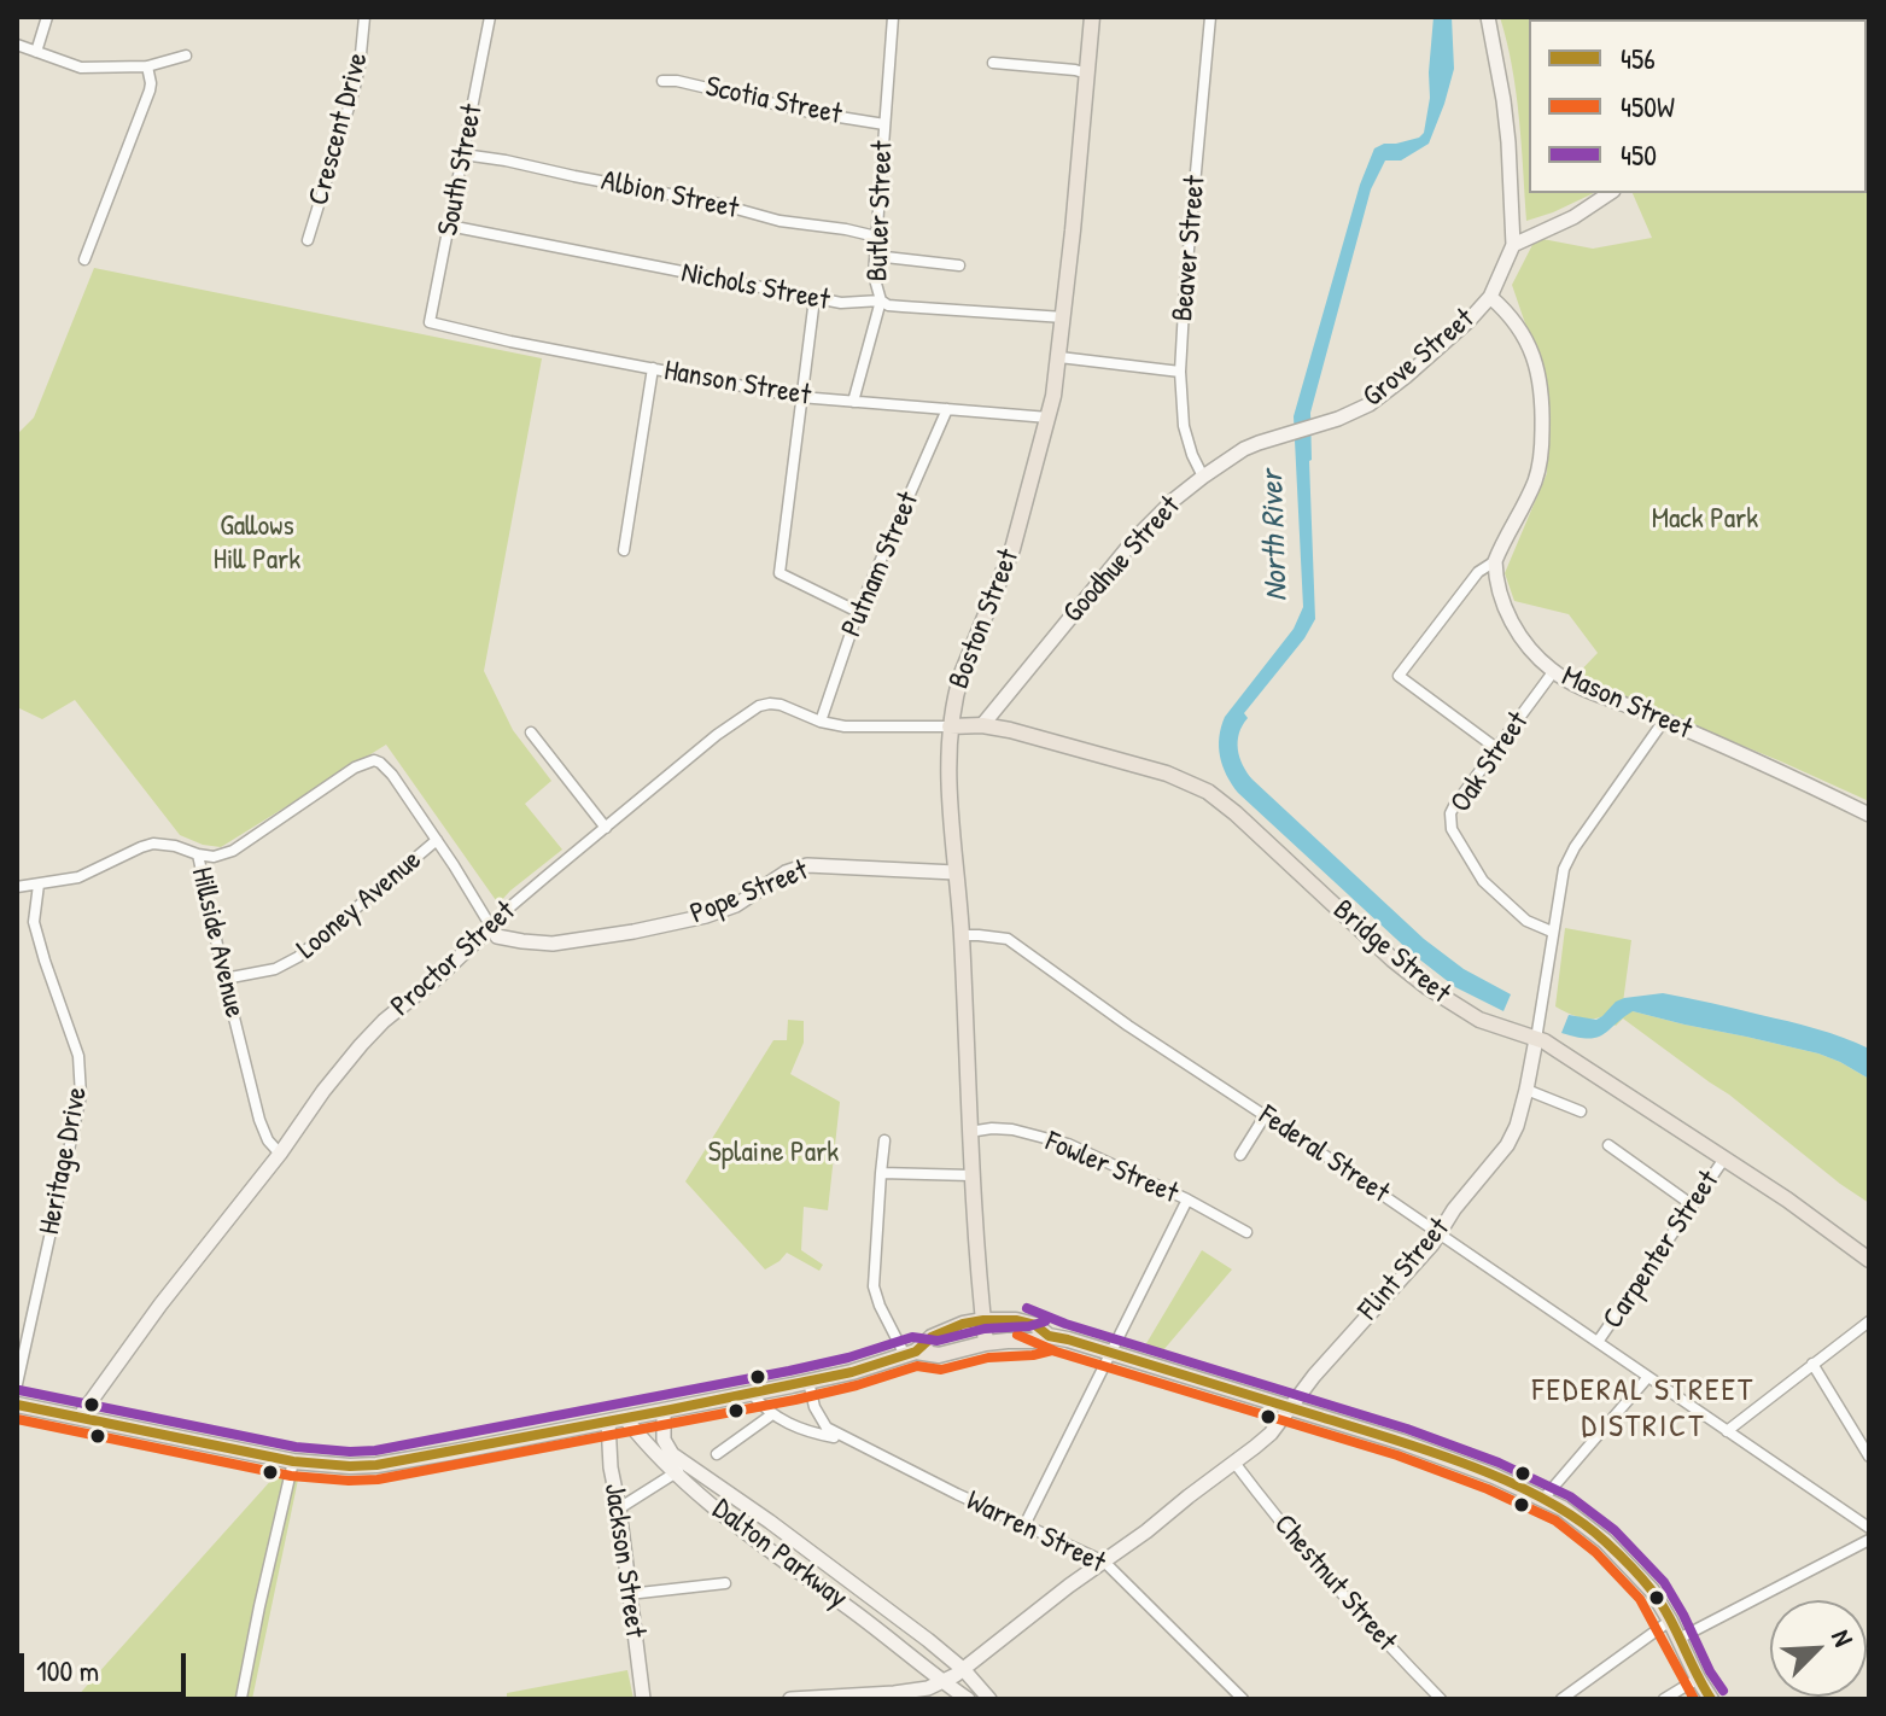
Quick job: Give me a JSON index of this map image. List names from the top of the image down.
{
  "streets": {
    "main road": ["Boston Street", "Bridge Street"],
    "street": [
      "Scotia Street",
      "Crescent Drive",
      "South Street",
      "Albion Street",
      "Butler Street",
      "Beaver Street",
      "Nichols Street",
      "Grove Street",
      "Hanson Street",
      "Goodhue Street",
      "Putnam Street",
      "Mason Street",
      "Oak Street",
      "Pope Street",
      "Looney Avenue",
      "Hillside Avenue",
      "Proctor Street",
      "Federal Street",
      "Heritage Drive",
      "Fowler Street",
      "Carpenter Street",
      "Flint Street",
      "Warren Street",
      "Dalton Parkway",
      "Jackson Street",
      "Chestnut Street"
    ]
  },
  "crossings": [
    ["Scotia Street", "Butler Street"],
    ["South Street", "Albion Street"],
    ["South Street", "Nichols Street"],
    ["South Street", "Hanson Street"],
    ["Albion Street", "Butler Street"],
    ["Butler Street", "Nichols Street"],
    ["Butler Street", "Hanson Street"],
    ["Beaver Street", "Goodhue Street"],
    ["Nichols Street", "Boston Street"],
    ["Grove Street", "Goodhue Street"],
    ["Hanson Street", "Putnam Street"],
    ["Hanson Street", "Boston Street"],
    ["Goodhue Street", "Bridge Street"],
    ["Putnam Street", "Proctor Street"],
    ["Boston Street", "Pope Street"],
    ["Boston Street", "Bridge Street"],
    ["Boston Street", "Proctor Street"],
    ["Boston Street", "Federal Street"],
    ["Boston Street", "Fowler Street"],
    ["Mason Street", "Oak Street"],
    ["Mason Street", "Flint Street"],
    ["Oak Street", "Flint Street"],
    ["Pope Street", "Proctor Street"],
    ["Looney Avenue", "Hillside Avenue"],
    ["Hillside Avenue", "Proctor Street"],
    ["Hillside Avenue", "Heritage Drive"],
    ["Bridge Street", "Proctor Street"],
    ["Bridge Street", "Carpenter Street"],
    ["Bridge Street", "Flint Street"],
    ["Federal Street", "Carpenter Street"],
    ["Federal Street", "Flint Street"],
    ["Flint Street", "Warren Street"],
    ["Flint Street", "Dalton Parkway"],
    ["Flint Street", "Chestnut Street"]
  ],
  "districts": ["FEDERAL STREET DISTRICT"],
  "water": ["North River"],
  "parks": ["Mack Park", "Gallows Hill Park", "Splaine Park"],
  "lines": ["transit line 450", "transit line 456", "transit line 450W"],
  "legend": ["456", "450W", "450"],
  "scale_bar": "100 m",
  "north": "top right"
}
